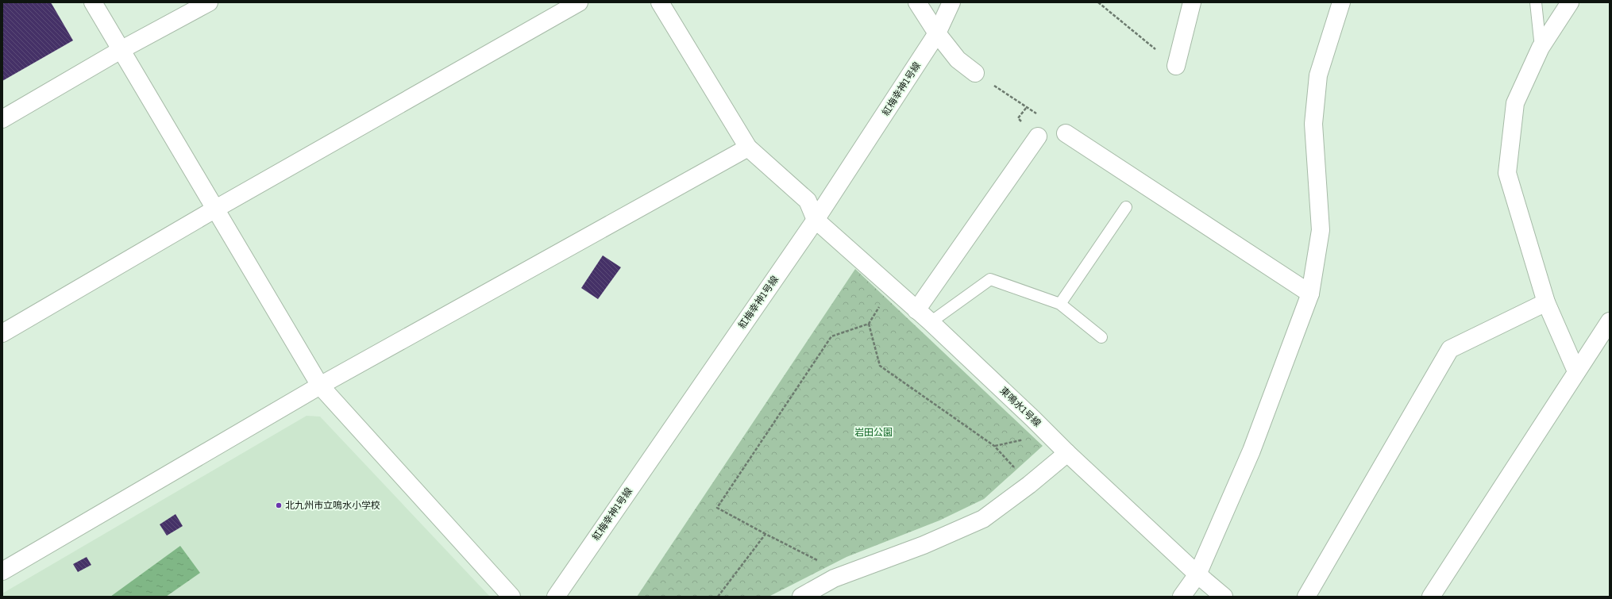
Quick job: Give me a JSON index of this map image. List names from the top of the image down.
{
  "streets": {
    "street": ["紅梅幸神1号線", "東鳴水1号線"]
  },
  "crossings": [
    ["紅梅幸神1号線", "東鳴水1号線"]
  ],
  "parks": ["岩田公園"],
  "places": ["北九州市立鳴水小学校"]
}
